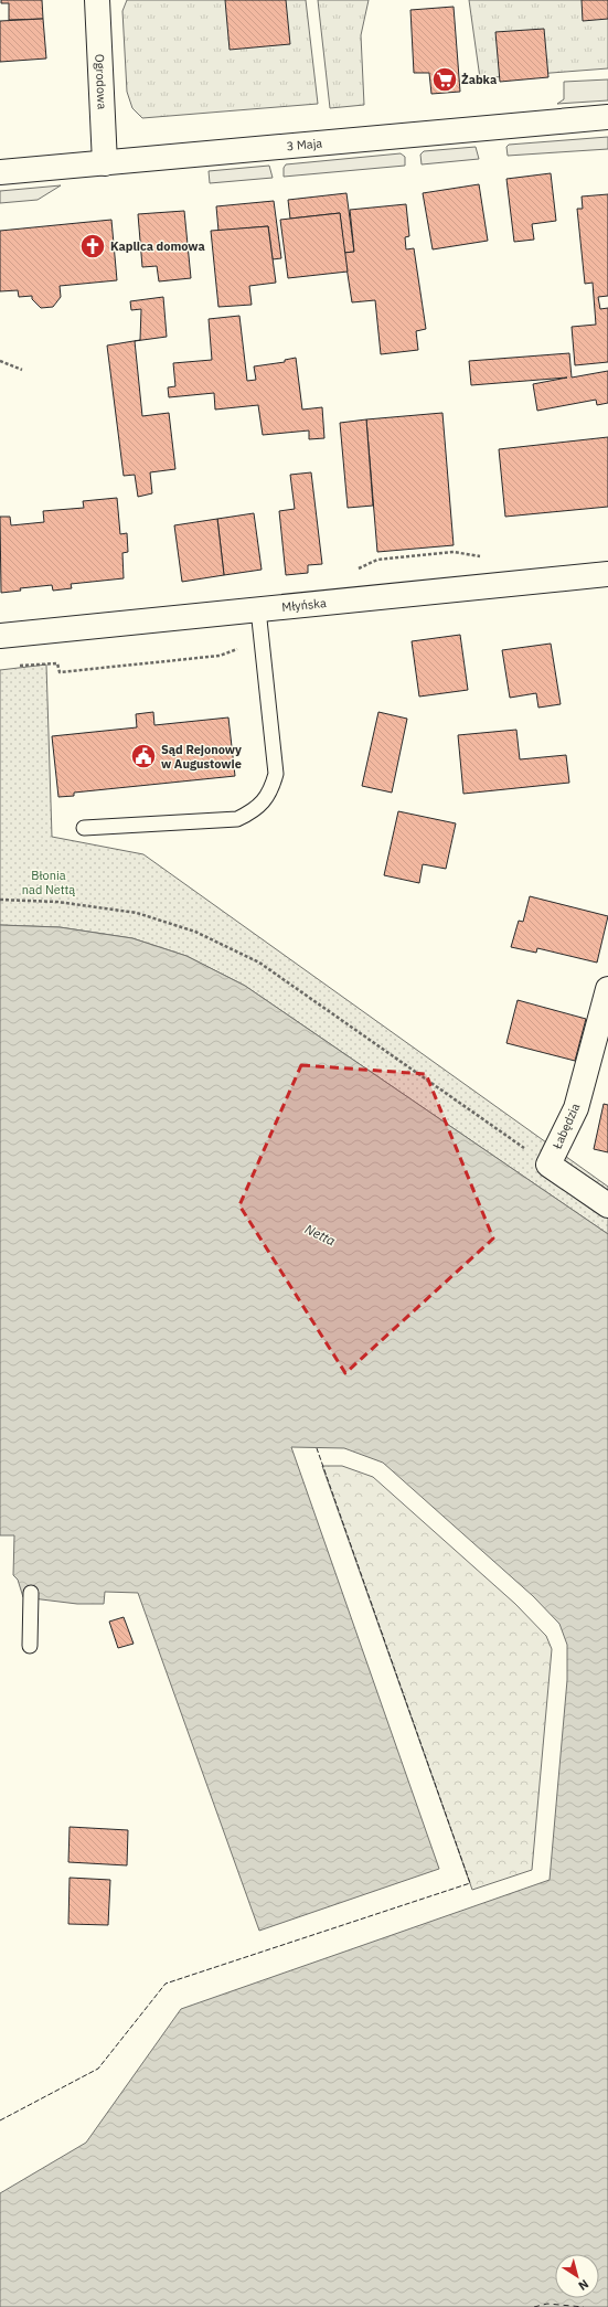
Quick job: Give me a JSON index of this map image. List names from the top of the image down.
{
  "streets": {
    "street": [
      "Ogrodowa",
      "3 Maja",
      "Młyńska",
      "Łabędzia"
    ]
  },
  "crossings": [
    ["Ogrodowa", "3 Maja"]
  ],
  "water": ["Netta"],
  "parks": ["Błonia nad Nettą"],
  "places": {
    "supermarket": ["Żabka"],
    "church": ["Kaplica domowa"],
    "public building": ["Sąd Rejonowy w Augustowie"]
  },
  "north": "bottom right"
}
